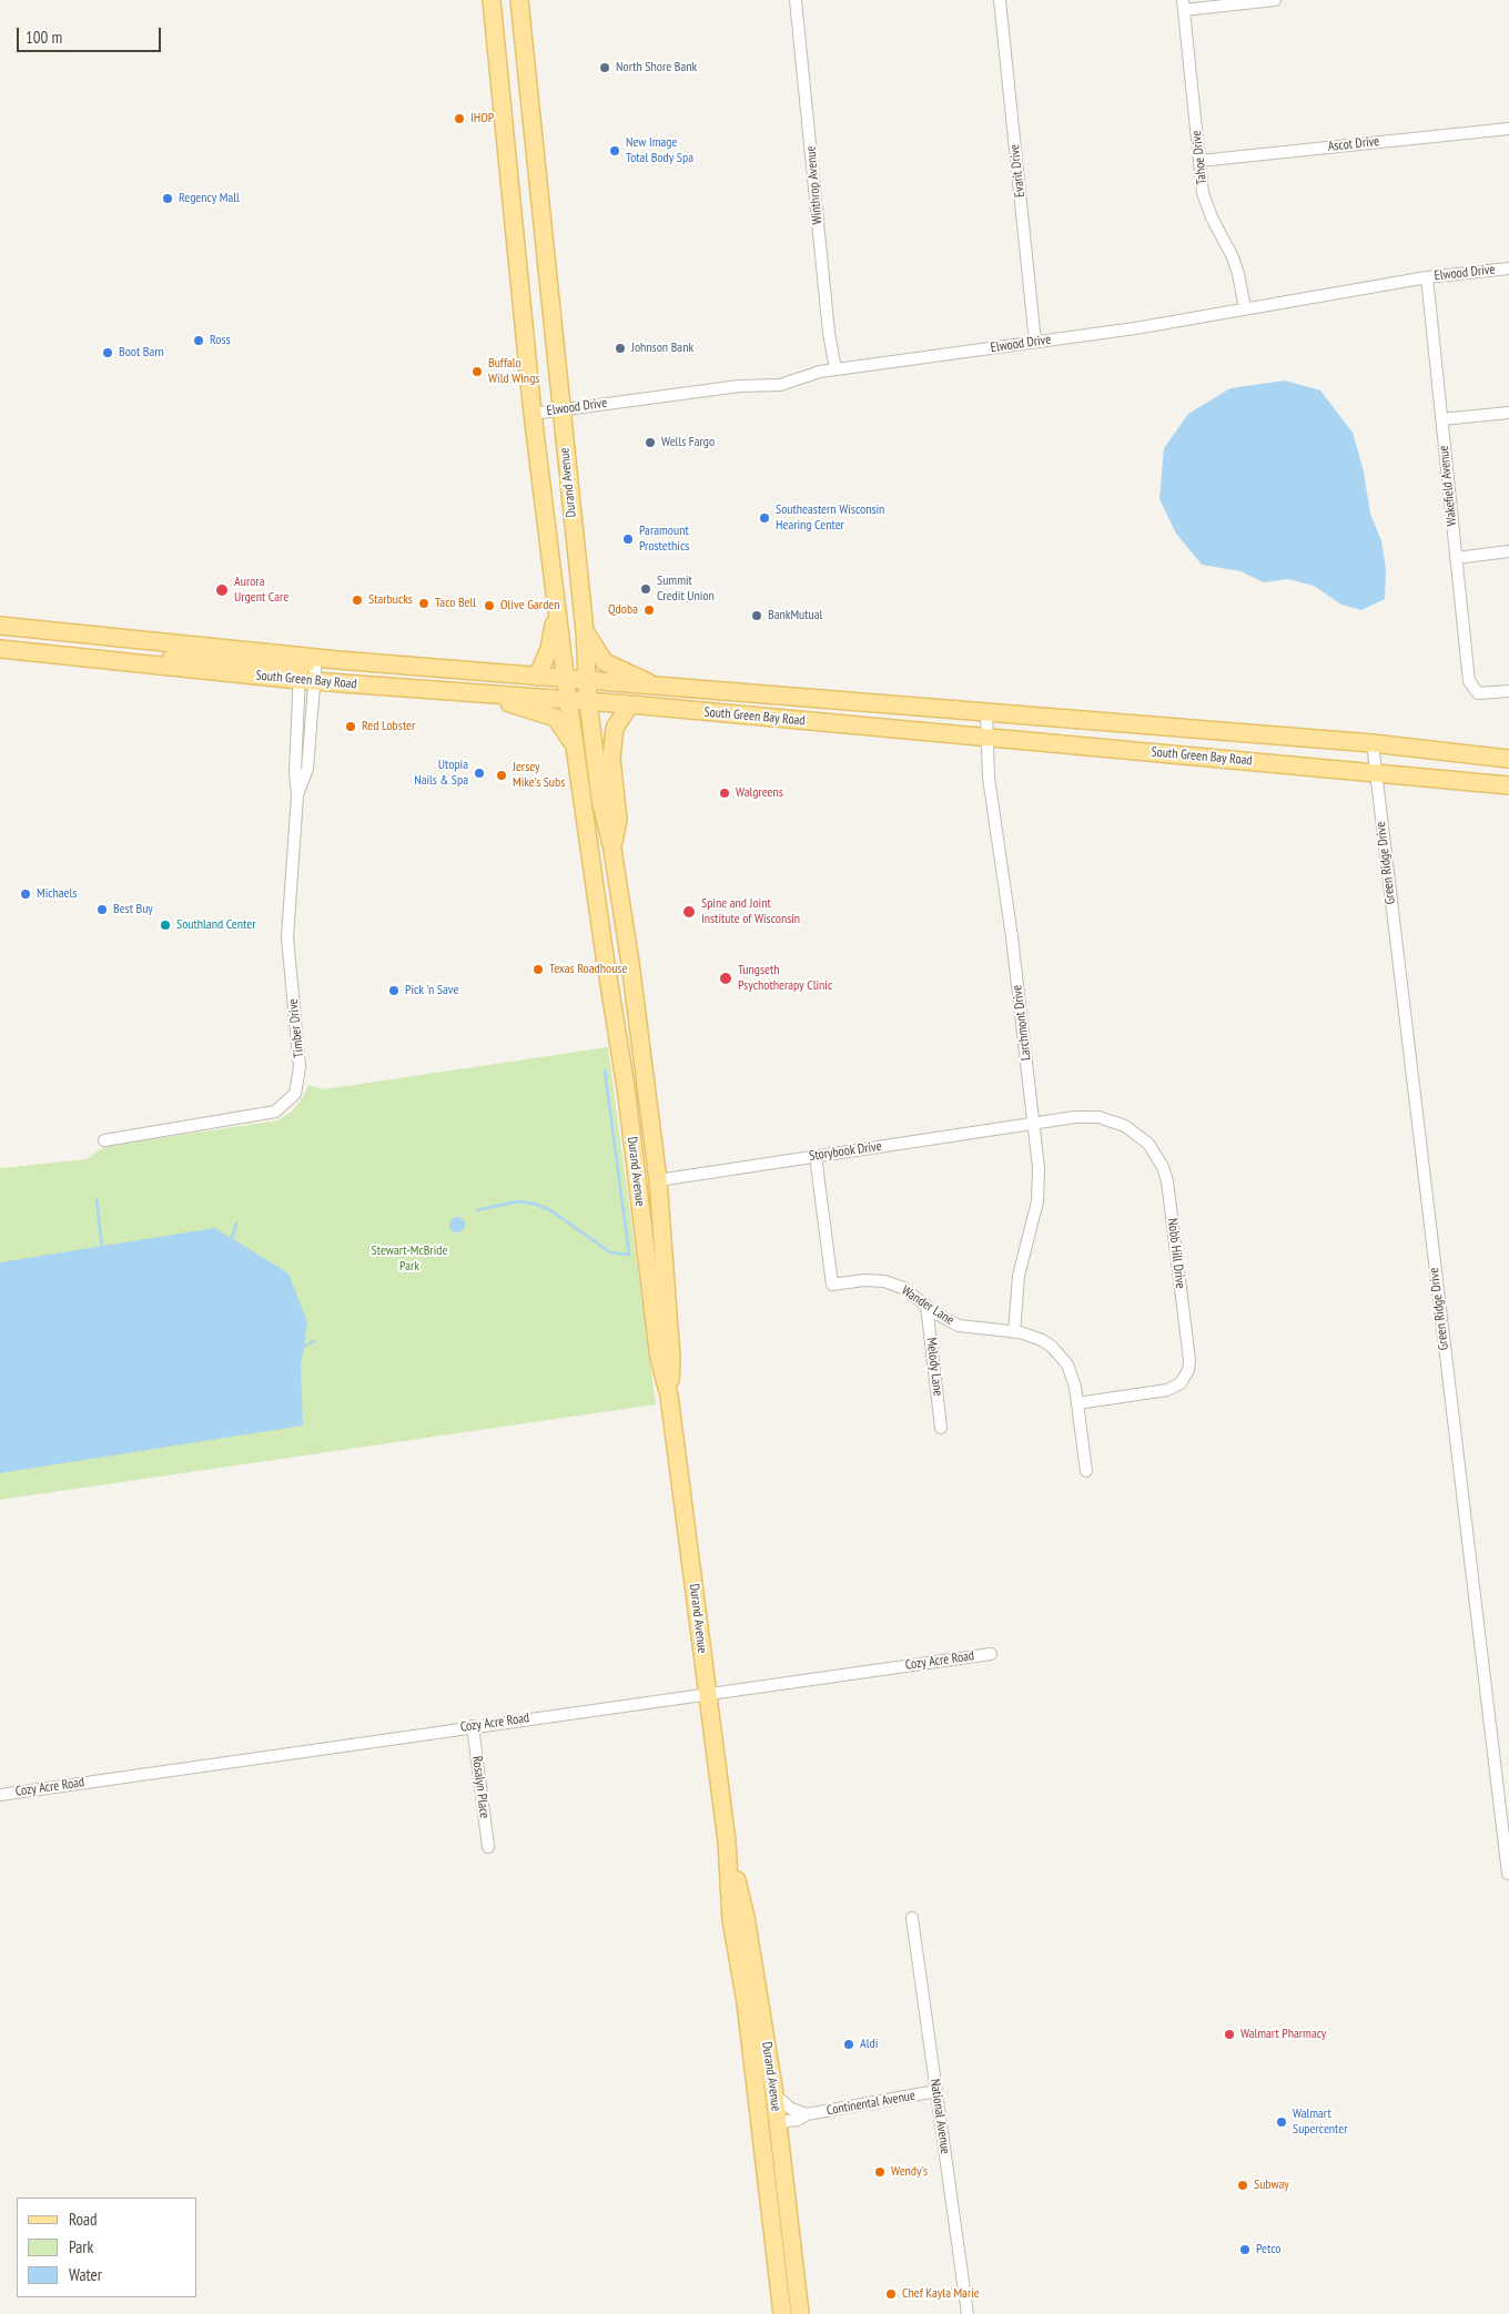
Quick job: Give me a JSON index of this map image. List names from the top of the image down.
{
  "streets": {
    "main road": ["Durand Avenue", "South Green Bay Road"],
    "street": [
      "Ascot Drive",
      "Tahoe Drive",
      "Evarit Drive",
      "Winthrop Avenue",
      "Elwood Drive",
      "Wakefield Avenue",
      "Green Ridge Drive",
      "Larchmont Drive",
      "Timber Drive",
      "Storybook Drive",
      "Nobb Hill Drive",
      "Wander Lane",
      "Melody Lane",
      "Cozy Acre Road",
      "Rosalyn Place",
      "Continental Avenue",
      "National Avenue"
    ]
  },
  "crossings": [
    ["Ascot Drive", "Tahoe Drive"],
    ["Tahoe Drive", "Elwood Drive"],
    ["Evarit Drive", "Elwood Drive"],
    ["Winthrop Avenue", "Elwood Drive"],
    ["Elwood Drive", "Durand Avenue"],
    ["Elwood Drive", "Wakefield Avenue"],
    ["Durand Avenue", "South Green Bay Road"],
    ["Durand Avenue", "Storybook Drive"],
    ["Durand Avenue", "Cozy Acre Road"],
    ["Durand Avenue", "Continental Avenue"],
    ["South Green Bay Road", "Green Ridge Drive"],
    ["South Green Bay Road", "Larchmont Drive"],
    ["South Green Bay Road", "Timber Drive"],
    ["Larchmont Drive", "Storybook Drive"],
    ["Larchmont Drive", "Nobb Hill Drive"],
    ["Larchmont Drive", "Wander Lane"],
    ["Storybook Drive", "Nobb Hill Drive"],
    ["Storybook Drive", "Wander Lane"],
    ["Nobb Hill Drive", "Wander Lane"],
    ["Wander Lane", "Melody Lane"],
    ["Cozy Acre Road", "Rosalyn Place"],
    ["Continental Avenue", "National Avenue"]
  ],
  "parks": ["Stewart-McBride Park"],
  "places": [
    "North Shore Bank",
    "IHOP",
    "New Image Total Body Spa",
    "Regency Mall",
    "Ross",
    "Johnson Bank",
    "Boot Barn",
    "Buffalo Wild Wings",
    "Wells Fargo",
    "Southeastern Wisconsin Hearing Center",
    "Paramount Prostethics",
    "Summit Credit Union",
    "Aurora Urgent Care",
    "Starbucks",
    "Taco Bell",
    "Olive Garden",
    "Qdoba",
    "BankMutual",
    "Red Lobster",
    "Utopia Nails & Spa",
    "Jersey Mike's Subs",
    "Walgreens",
    "Michaels",
    "Best Buy",
    "Spine and Joint Institute of Wisconsin",
    "Southland Center",
    "Texas Roadhouse",
    "Tungseth Psychotherapy Clinic",
    "Pick 'n Save",
    "Walmart Pharmacy",
    "Aldi",
    "Walmart Supercenter",
    "Wendy's",
    "Subway",
    "Petco",
    "Chef Kayla Marie"
  ],
  "legend": ["Road", "Park", "Water"],
  "scale_bar": "100 m"
}
